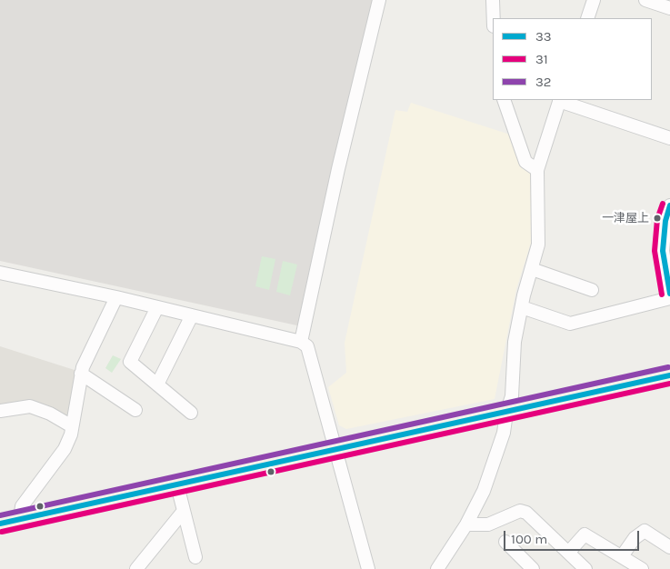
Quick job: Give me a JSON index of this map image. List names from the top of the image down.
{
  "places": ["一津屋上"],
  "lines": ["transit line 31", "transit line 33", "transit line 32"],
  "legend": ["33", "31", "32"],
  "scale_bar": "100 m"
}
